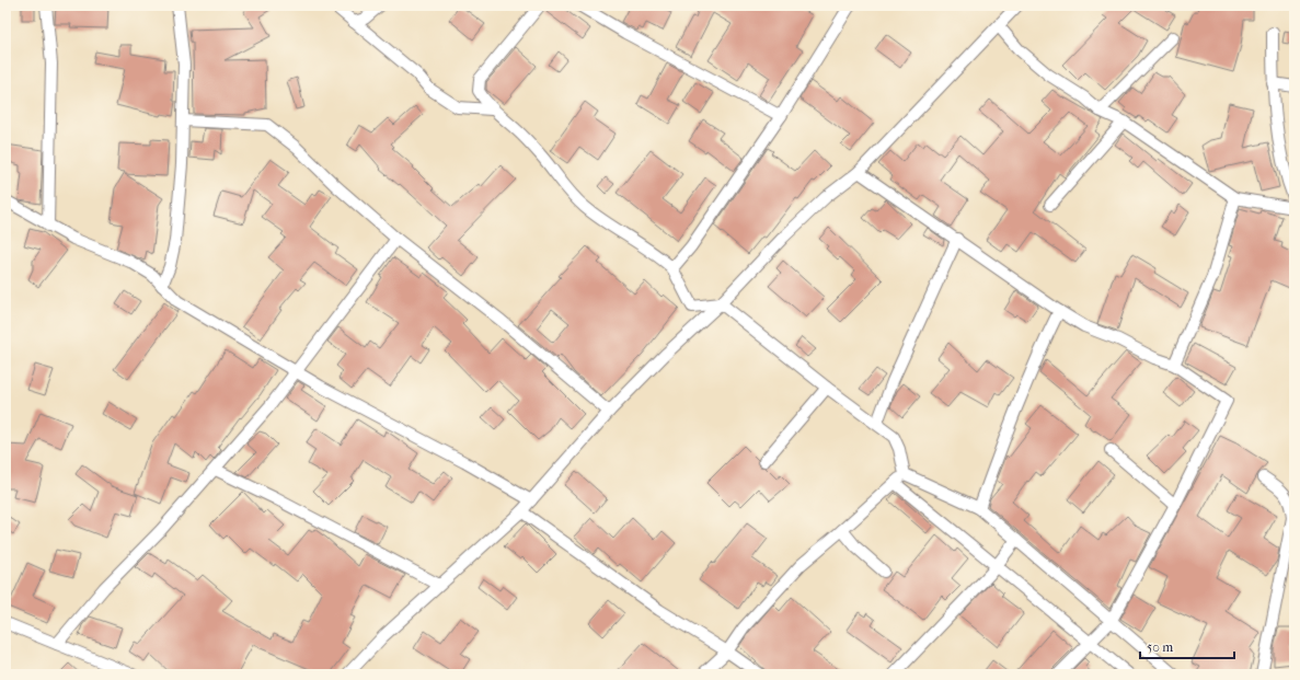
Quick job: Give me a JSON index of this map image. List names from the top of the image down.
{
  "scale_bar": "50 m"
}
